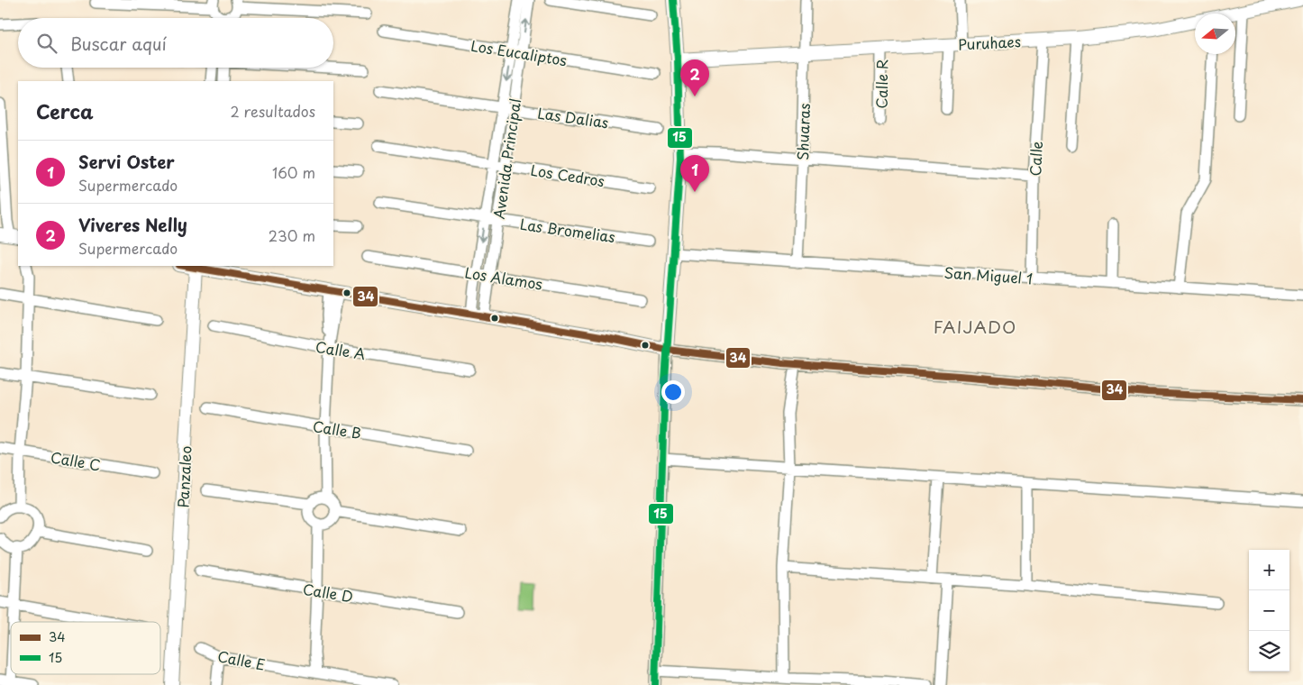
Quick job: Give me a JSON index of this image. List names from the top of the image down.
{
  "streets": {
    "street": [
      "Puruhaes",
      "Los Eucaliptos",
      "Calle R",
      "Las Dalias",
      "Shuaras",
      "Avenida Principal",
      "Calle",
      "Los Cedros",
      "Las Bromelias",
      "San Miguel 1",
      "Los Alamos",
      "Calle A",
      "Calle B",
      "Calle C",
      "Panzaleo",
      "Calle D",
      "Calle E"
    ]
  },
  "crossings": [
    ["Puruhaes", "Calle R"],
    ["Puruhaes", "Shuaras"],
    ["Puruhaes", "Calle"],
    ["Los Eucaliptos", "Avenida Principal"],
    ["Las Dalias", "Avenida Principal"],
    ["Shuaras", "San Miguel 1"],
    ["Avenida Principal", "Los Cedros"],
    ["Avenida Principal", "Las Bromelias"],
    ["Avenida Principal", "Los Alamos"],
    ["Calle", "San Miguel 1"]
  ],
  "districts": ["FAIJADO"],
  "lines": ["transit line 15", "transit line 34"],
  "legend": ["34", "15"],
  "north": "left",
  "page": {
    "search": "Buscar aquí",
    "pins": ["2", "1"],
    "heading": ["Cerca", "2 resultados"],
    "list": [
      {
        "mark": "1",
        "name": "Servi Oster",
        "note": "Supermercado",
        "value": "160 m"
      },
      {
        "mark": "2",
        "name": "Viveres Nelly",
        "note": "Supermercado",
        "value": "230 m"
      }
    ],
    "map_buttons": ["+", "−"]
  }
}
